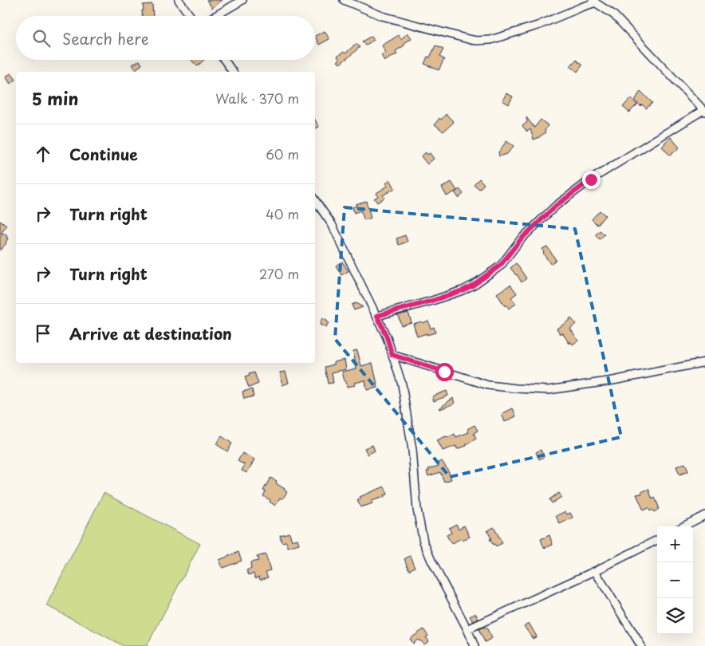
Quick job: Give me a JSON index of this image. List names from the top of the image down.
{
  "page": {
    "search": "Search here",
    "heading": ["5 min", "Walk · 370 m"],
    "list": [
      ["Continue", "60 m"],
      ["Turn right", "40 m"],
      ["Turn right", "270 m"],
      "Arrive at destination"
    ],
    "map_buttons": ["+", "−"]
  }
}
